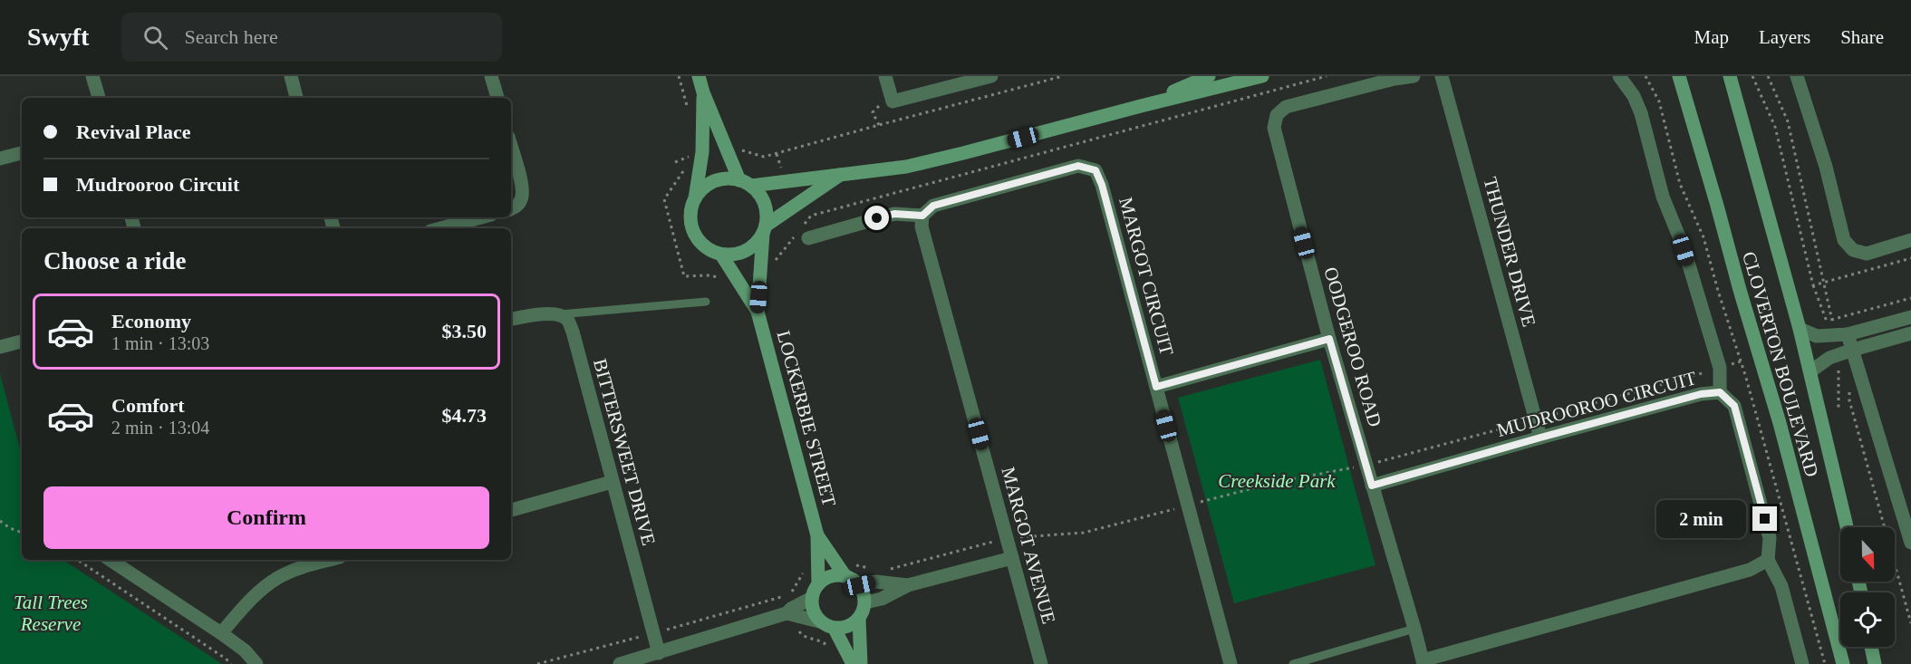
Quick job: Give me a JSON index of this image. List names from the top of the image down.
{
  "streets": {
    "street": [
      "THUNDER DRIVE",
      "MARGOT CIRCUIT",
      "OODGEROO ROAD",
      "CLOVERTON BOULEVARD",
      "MUDROOROO CIRCUIT",
      "LOCKERBIE STREET",
      "BITTERSWEET DRIVE",
      "MARGOT AVENUE"
    ]
  },
  "crossings": [
    ["THUNDER DRIVE", "MUDROOROO CIRCUIT"],
    ["MARGOT CIRCUIT", "MARGOT AVENUE"],
    ["OODGEROO ROAD", "MUDROOROO CIRCUIT"]
  ],
  "parks": ["Creekside Park", "Tall Trees Reserve"],
  "north": "bottom",
  "page": {
    "header": "Swyft",
    "search": "Search here",
    "nav": ["Map", "Layers", "Share"],
    "banner": ["Revival Place", "Mudrooroo Circuit"],
    "heading": "Choose a ride",
    "list": [
      {
        "name": "Economy",
        "note": "1 min · 13:03",
        "value": "$3.50"
      },
      {
        "name": "Comfort",
        "note": "2 min · 13:04",
        "value": "$4.73"
      }
    ],
    "buttons": "Confirm",
    "bubble": "2 min"
  }
}
